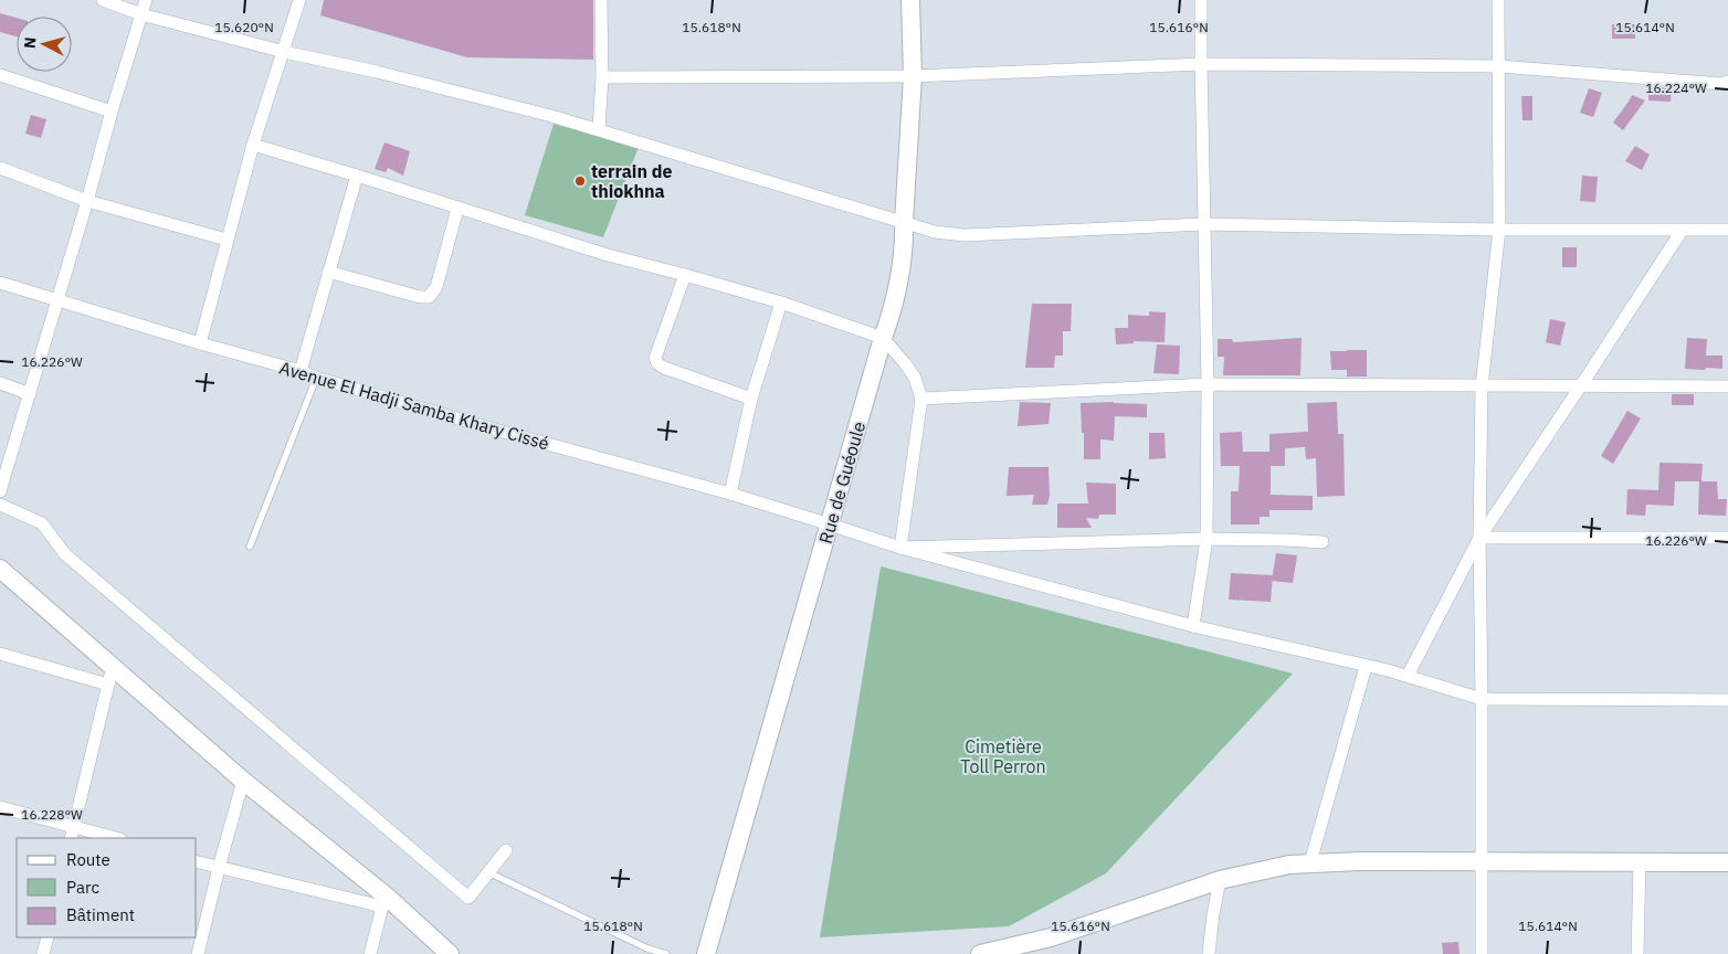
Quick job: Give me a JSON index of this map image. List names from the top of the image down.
{
  "streets": {
    "street": ["Avenue El Hadji Samba Khary Cissé", "Rue de Guéoule"]
  },
  "crossings": [
    ["Avenue El Hadji Samba Khary Cissé", "Rue de Guéoule"]
  ],
  "parks": ["Cimetière Toll Perron"],
  "places": ["terrain de thiokhna"],
  "legend": ["Route", "Parc", "Bâtiment"],
  "north": "left",
  "coordinates": [
    "15.620°N",
    "15.618°N",
    "15.616°N",
    "15.614°N",
    "16.224°W",
    "16.226°W",
    "16.228°W"
  ]
}
